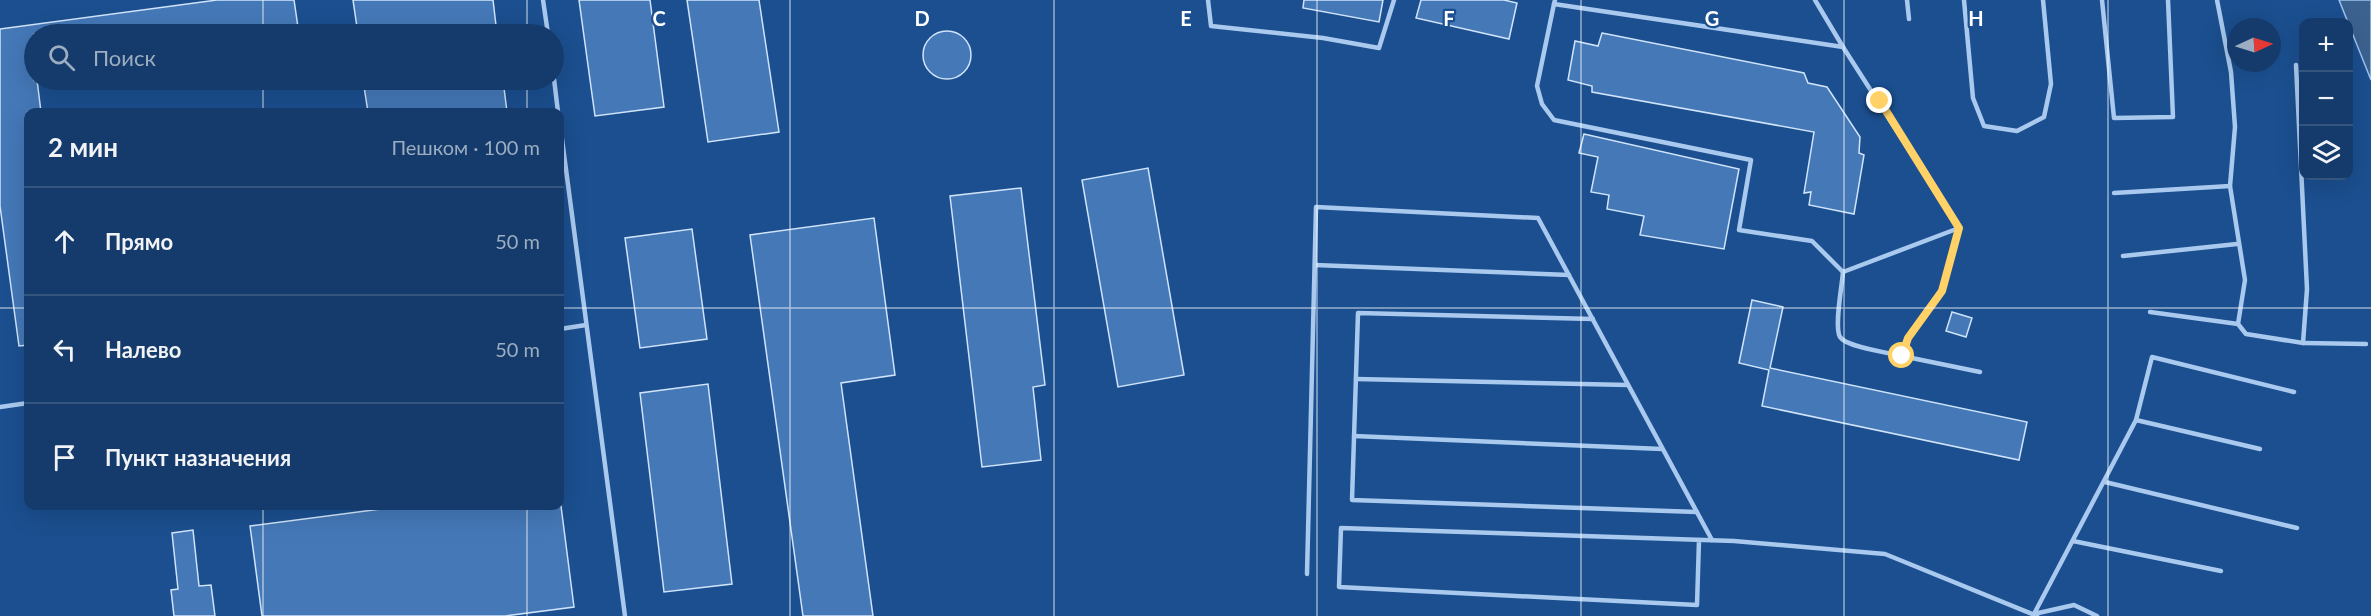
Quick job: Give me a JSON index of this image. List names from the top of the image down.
{
  "north": "right",
  "page": {
    "map_buttons": ["+", "−"],
    "search": "Поиск",
    "heading": ["2 мин", "Пешком · 100 m"],
    "list": [
      ["Прямо", "50 m"],
      ["Налево", "50 m"],
      "Пункт назначения"
    ]
  },
  "grid": {
    "columns": [
      "C",
      "D",
      "E",
      "F",
      "G",
      "H"
    ]
  }
}
